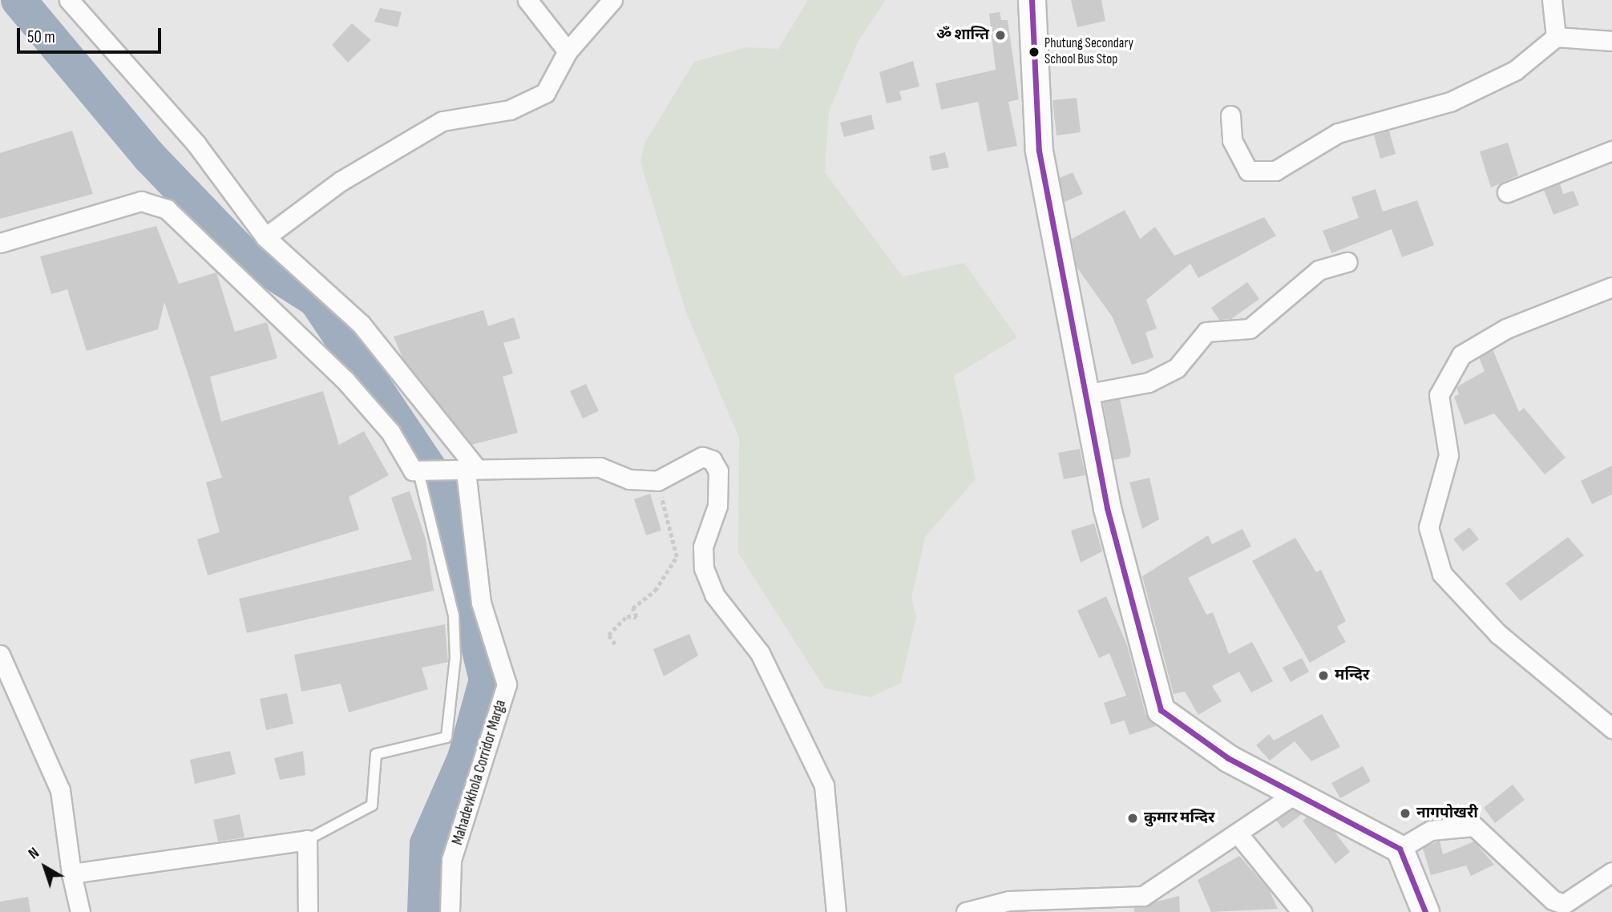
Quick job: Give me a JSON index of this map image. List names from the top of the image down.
{
  "streets": {
    "street": ["Mahadevkhola Corridor Marga"]
  },
  "places": [
    "ॐ शान्ति",
    "Phutung Secondary School Bus Stop",
    "मन्दिर",
    "नागपोखरी",
    "कुमार मन्दिर"
  ],
  "scale_bar": "50 m",
  "north": "top left"
}
